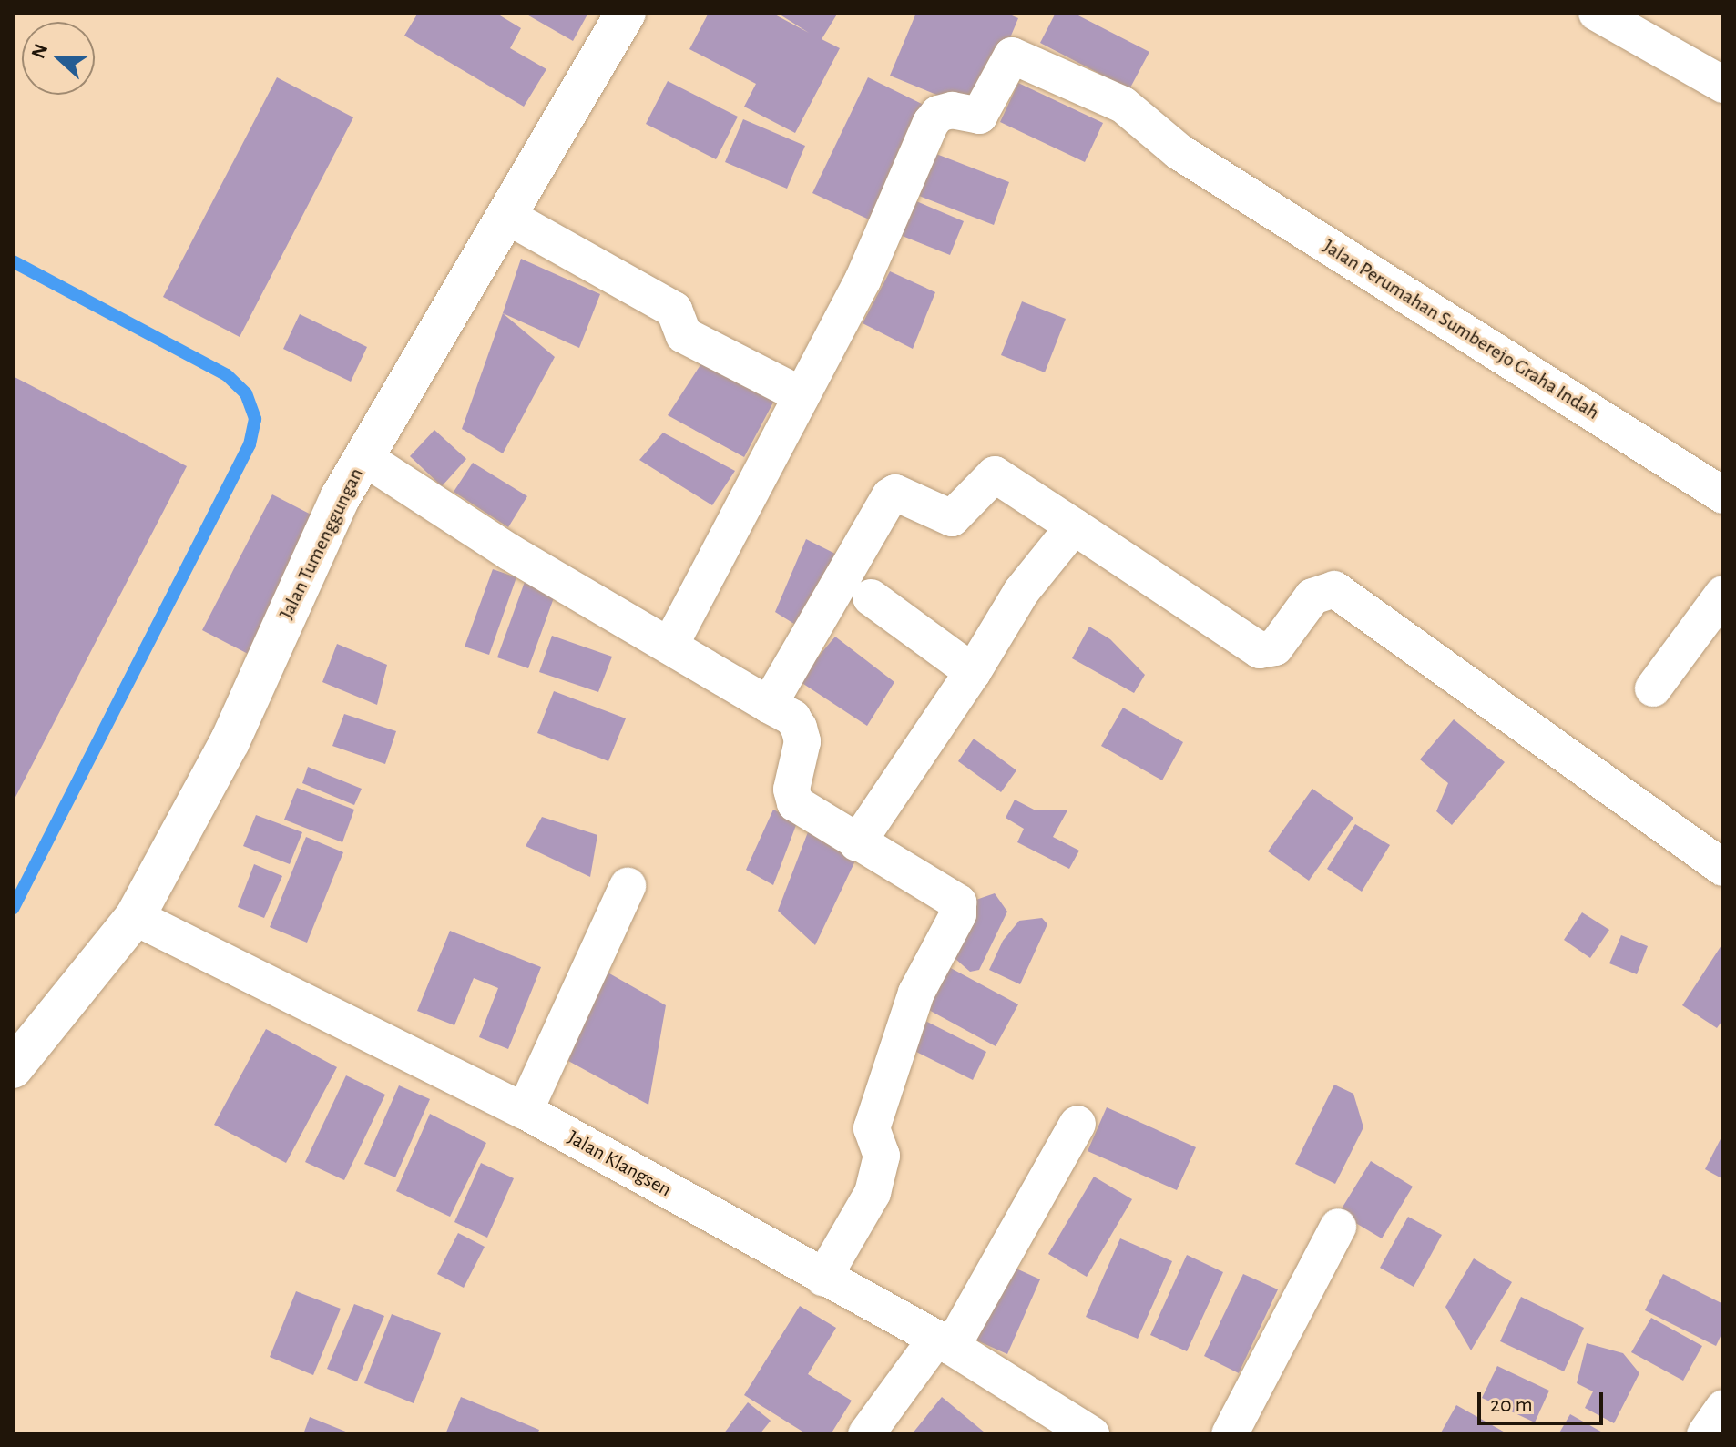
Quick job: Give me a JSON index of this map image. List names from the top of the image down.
{
  "streets": {
    "street": ["Jalan Perumahan Sumberejo Graha Indah", "Jalan Tumenggungan", "Jalan Klangsen"]
  },
  "crossings": [
    ["Jalan Tumenggungan", "Jalan Klangsen"]
  ],
  "scale_bar": "20 m",
  "north": "left"
}
